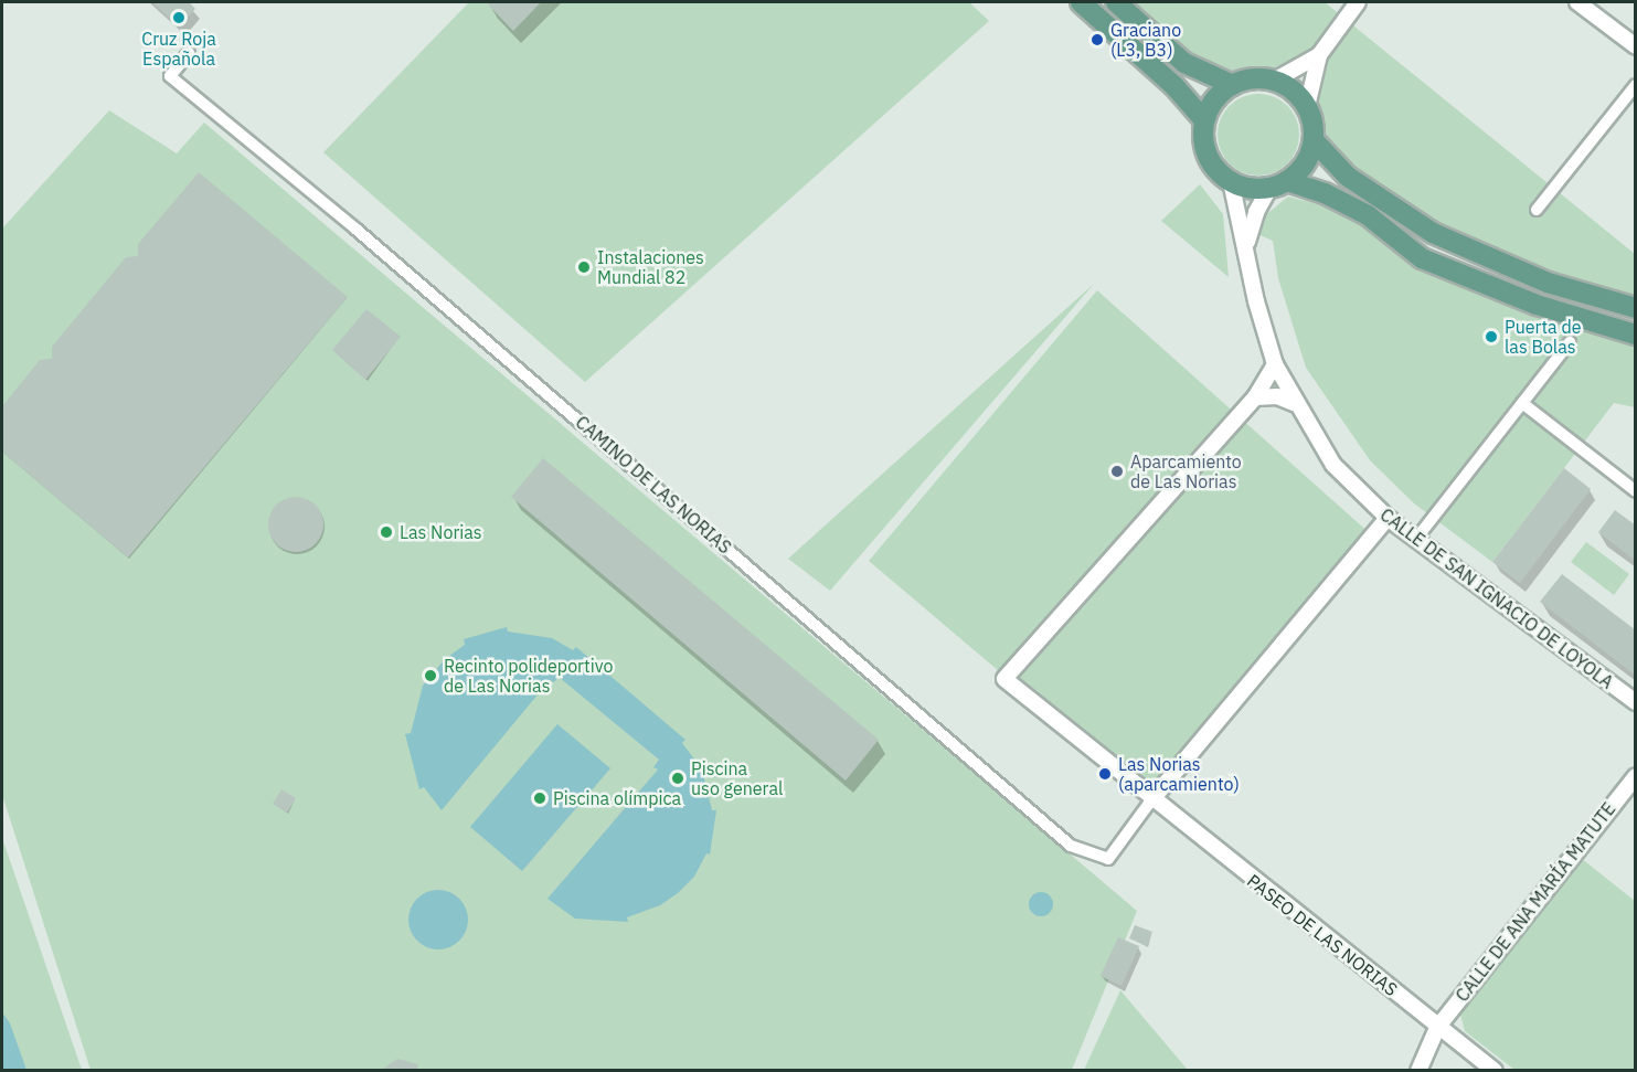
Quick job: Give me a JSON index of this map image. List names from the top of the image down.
{
  "streets": {
    "street": [
      "CAMINO DE LAS NORIAS",
      "CALLE DE SAN IGNACIO DE LOYOLA",
      "CALLE DE ANA MARÍA MATUTE",
      "PASEO DE LAS NORIAS"
    ]
  },
  "crossings": [
    ["CAMINO DE LAS NORIAS", "PASEO DE LAS NORIAS"],
    ["CALLE DE ANA MARÍA MATUTE", "PASEO DE LAS NORIAS"]
  ],
  "places": [
    "Cruz Roja Española",
    "Graciano (L3, B3)",
    "Instalaciones Mundial 82",
    "Puerta de las Bolas",
    "Aparcamiento de Las Norias",
    "Las Norias",
    "Recinto polideportivo de Las Norias",
    "Las Norias (aparcamiento)",
    "Piscina uso general",
    "Piscina olímpica"
  ]
}
